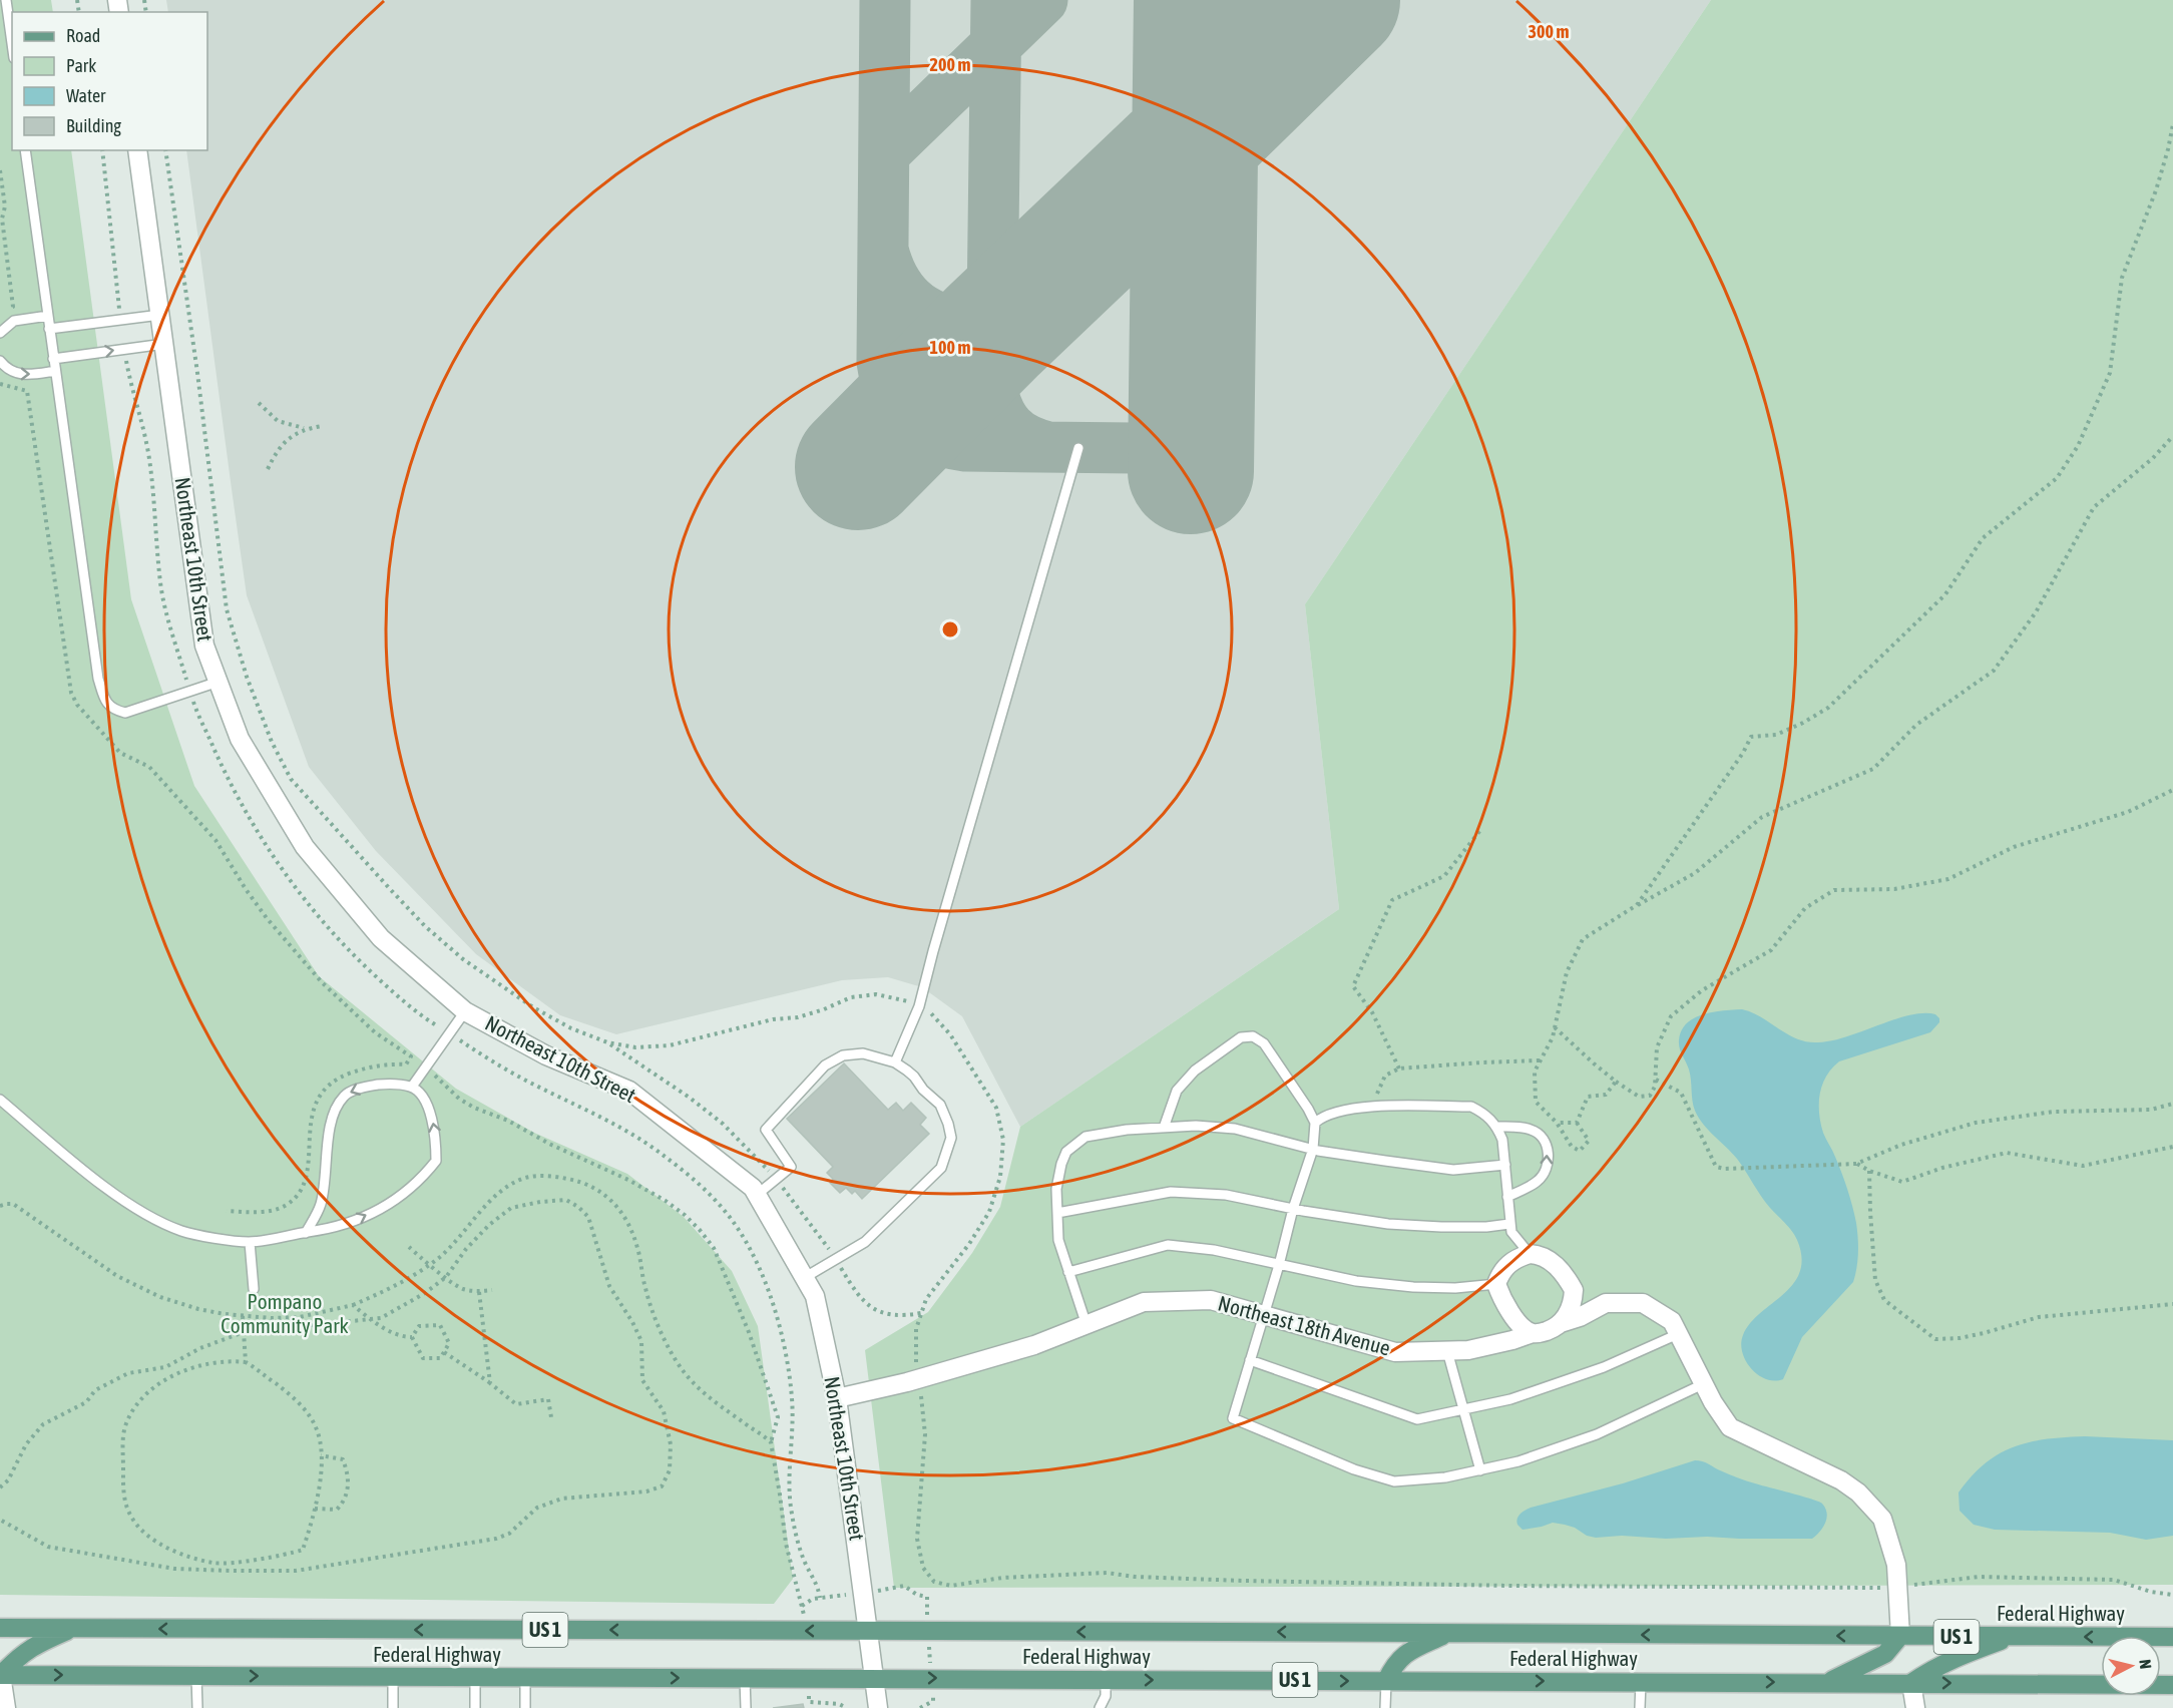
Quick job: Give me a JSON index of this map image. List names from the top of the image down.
{
  "streets": {
    "main road": ["Federal Highway", "US 1"],
    "street": ["Northeast 10th Street", "Northeast 18th Avenue"]
  },
  "crossings": [
    ["Northeast 10th Street", "Northeast 18th Avenue"],
    ["Northeast 10th Street", "Federal Highway"]
  ],
  "parks": ["Pompano Community Park"],
  "legend": [
    "Road",
    "Park",
    "Water",
    "Building"
  ],
  "north": "right",
  "rings": ["300 m", "200 m", "100 m"]
}
